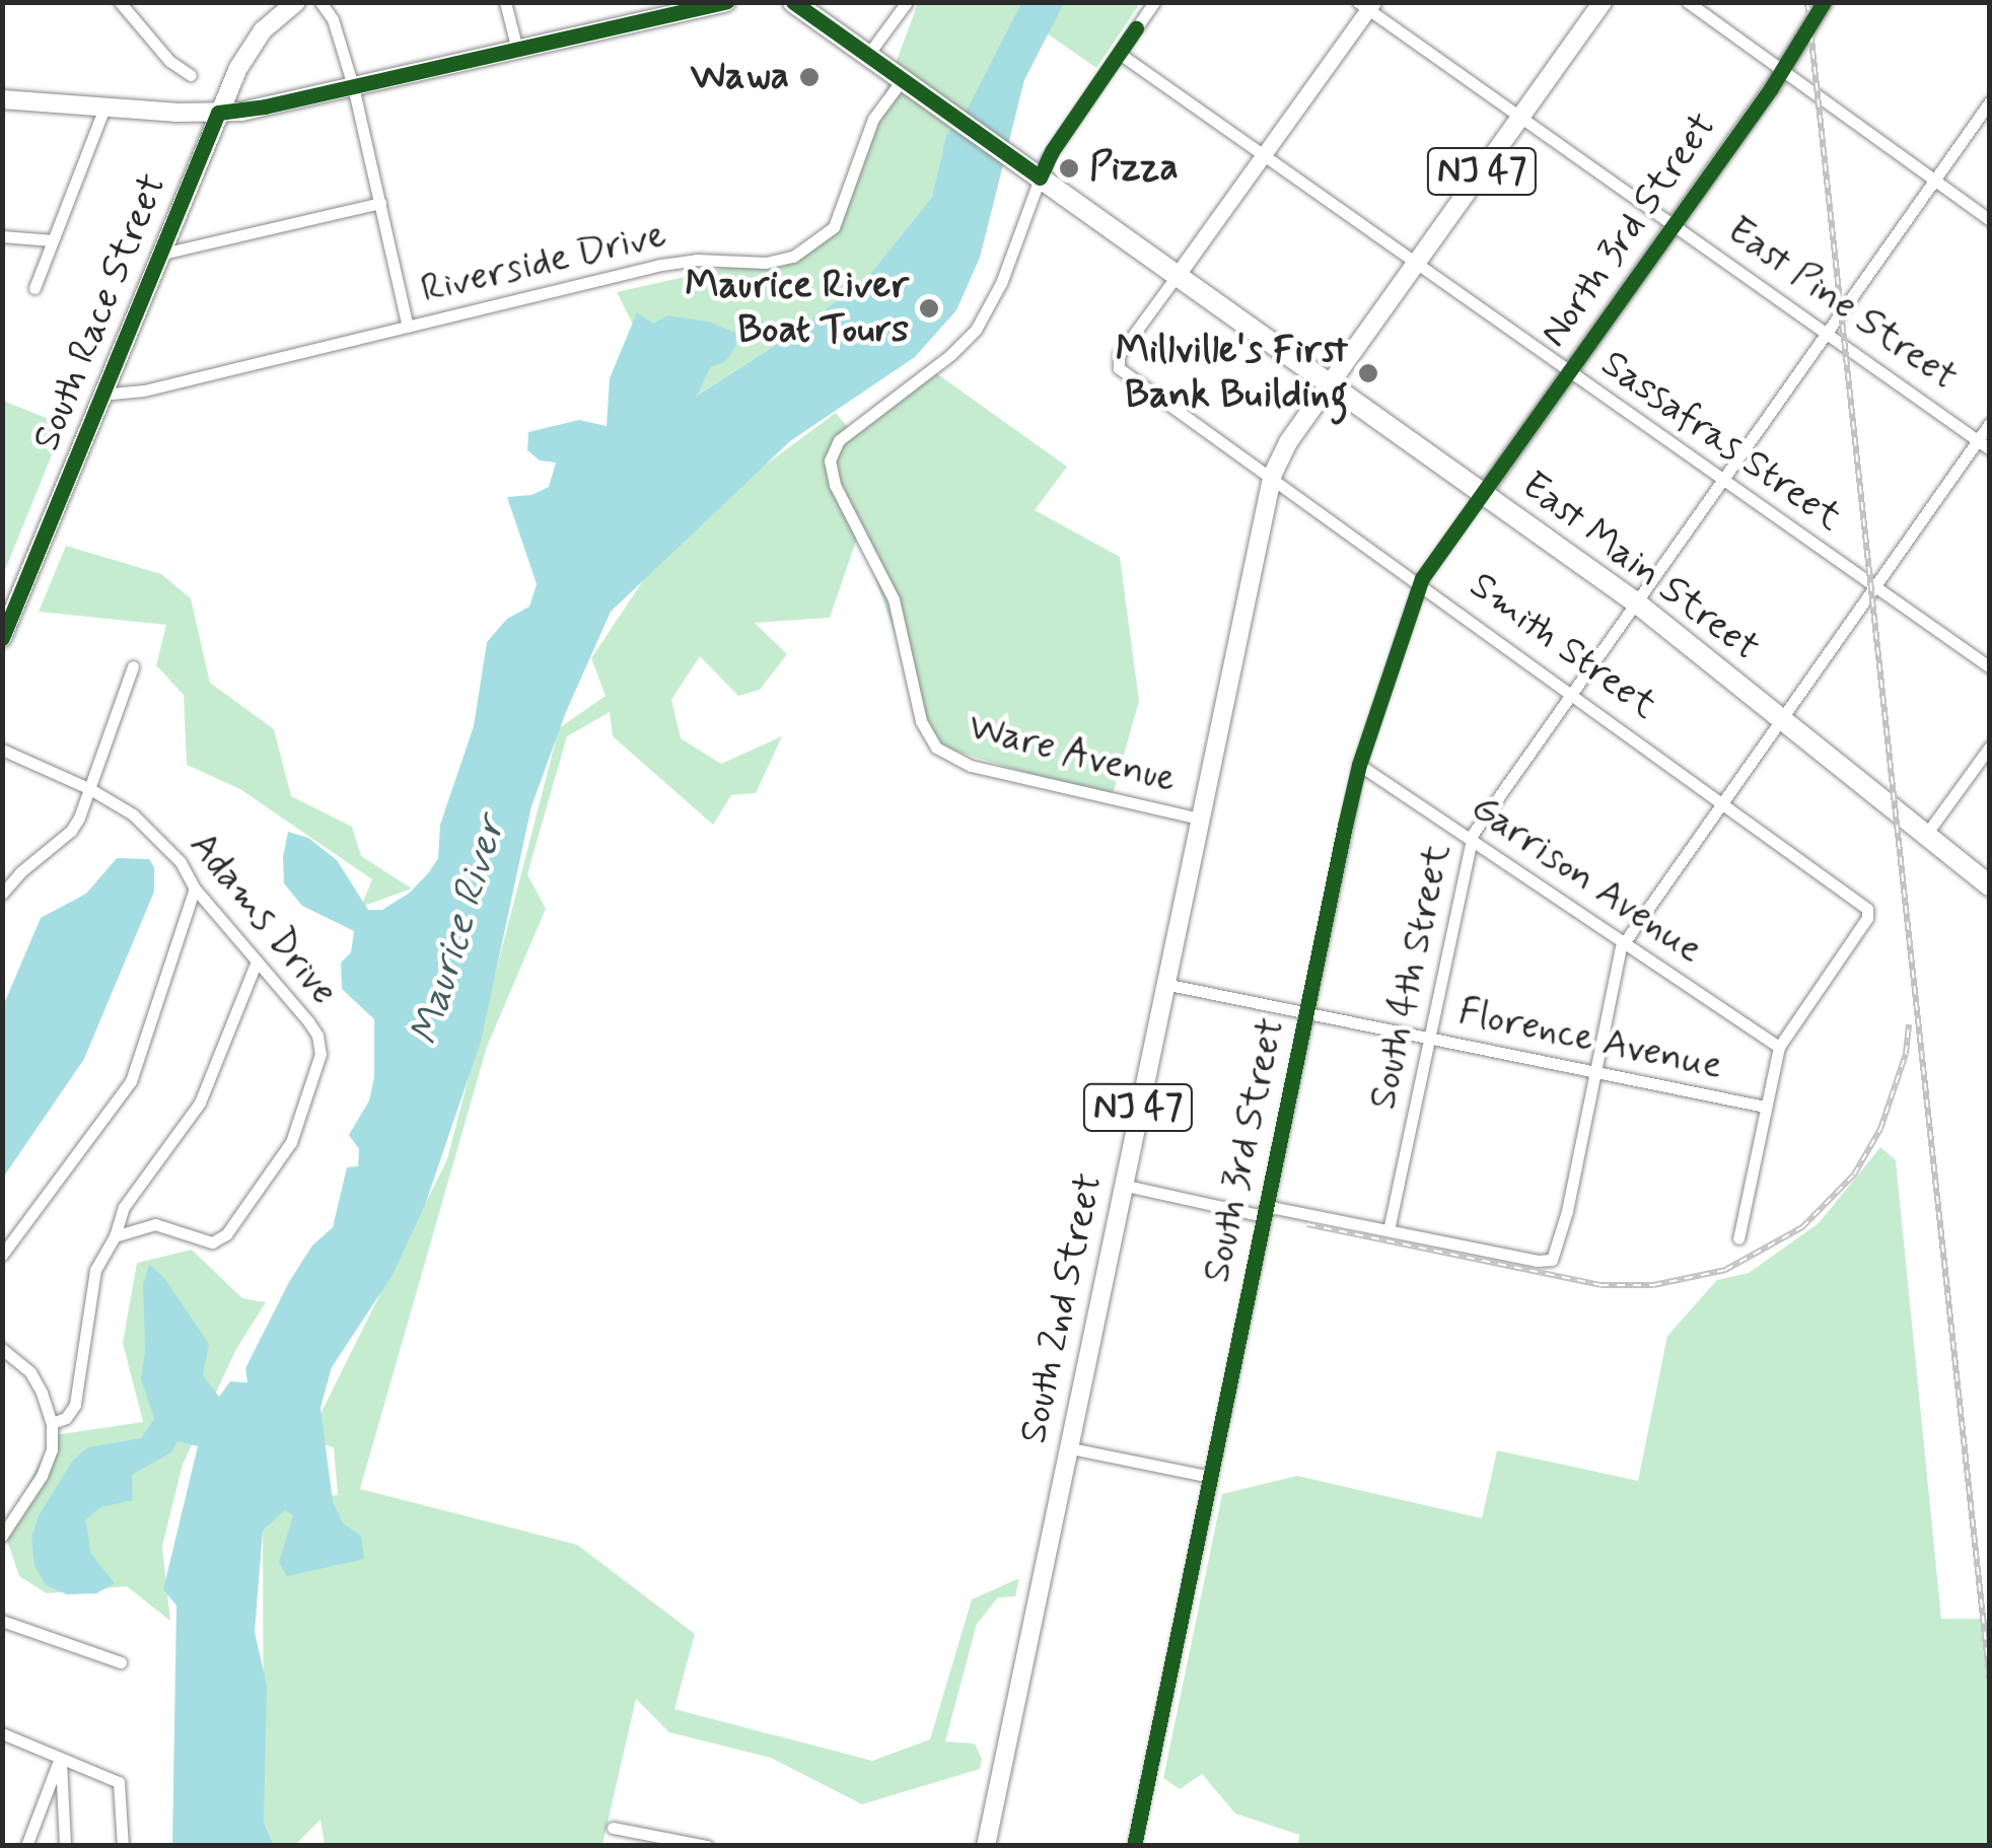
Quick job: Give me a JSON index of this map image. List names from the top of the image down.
{
  "streets": {
    "highway": ["East Main Street"],
    "main road": ["NJ 47", "South Race Street", "South 2nd Street"],
    "street": [
      "North 3rd Street",
      "Riverside Drive",
      "East Pine Street",
      "Sassafras Street",
      "Smith Street",
      "Ware Avenue",
      "Garrison Avenue",
      "Adams Drive",
      "South 4th Street",
      "Florence Avenue",
      "South 3rd Street"
    ]
  },
  "crossings": [
    ["NJ 47", "East Pine Street"],
    ["NJ 47", "Sassafras Street"],
    ["NJ 47", "East Main Street"],
    ["NJ 47", "South 2nd Street"],
    ["North 3rd Street", "East Pine Street"],
    ["North 3rd Street", "Sassafras Street"],
    ["North 3rd Street", "East Main Street"],
    ["North 3rd Street", "South 3rd Street"],
    ["Riverside Drive", "South Race Street"],
    ["Riverside Drive", "East Main Street"],
    ["East Pine Street", "South 4th Street"],
    ["Sassafras Street", "Ware Avenue"],
    ["Sassafras Street", "South 4th Street"],
    ["East Main Street", "Smith Street"],
    ["East Main Street", "Ware Avenue"],
    ["East Main Street", "South 4th Street"],
    ["East Main Street", "South 3rd Street"],
    ["East Main Street", "South 2nd Street"],
    ["Smith Street", "Garrison Avenue"],
    ["Smith Street", "South 4th Street"],
    ["Smith Street", "South 3rd Street"],
    ["Smith Street", "South 2nd Street"],
    ["Ware Avenue", "South 2nd Street"],
    ["Garrison Avenue", "South 4th Street"],
    ["Garrison Avenue", "South 3rd Street"],
    ["South 4th Street", "Florence Avenue"],
    ["Florence Avenue", "South 3rd Street"],
    ["Florence Avenue", "South 2nd Street"]
  ],
  "water": ["Maurice River"],
  "places": [
    "Wawa",
    "Pizza",
    "Maurice River Boat Tours",
    "Millville's First Bank Building"
  ]
}
